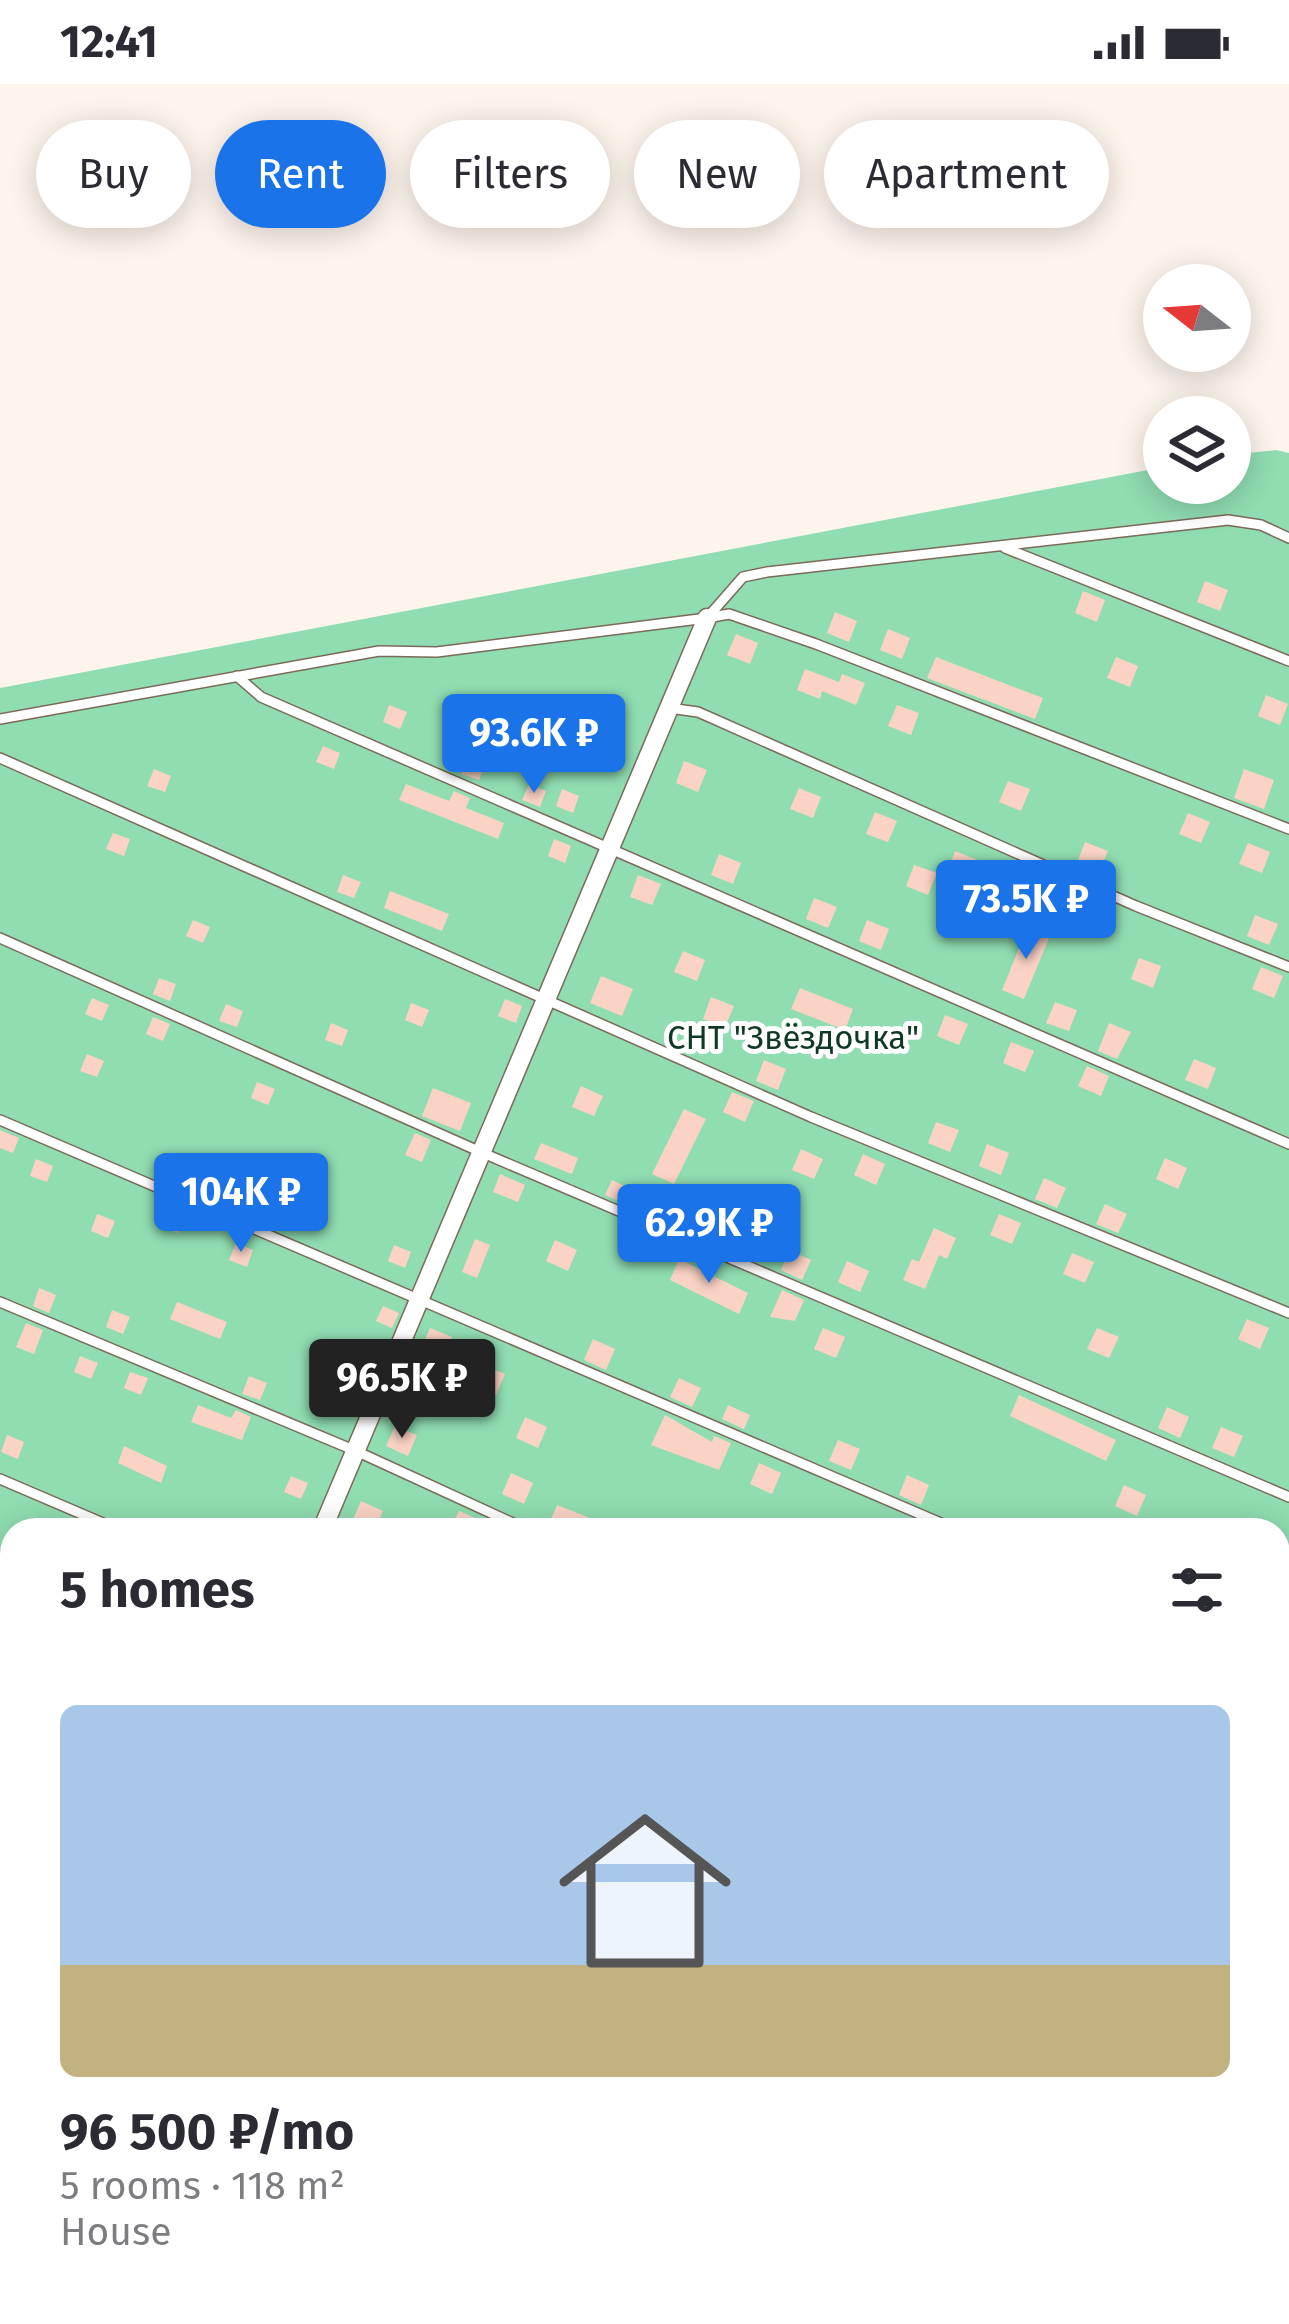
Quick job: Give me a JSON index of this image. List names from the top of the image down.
{
  "parks": ["СНТ \"Звёздочка\""],
  "north": "left",
  "page": {
    "status": "12:41",
    "chip": [
      "Buy",
      "Rent",
      "Filters",
      "New",
      "Apartment"
    ],
    "price": [
      "93.6K ₽",
      "73.5K ₽",
      "104K ₽",
      "62.9K ₽",
      "96.5K ₽"
    ],
    "heading": "5 homes",
    "list": [
      {
        "name": "96 500 ₽/mo",
        "note": "5 rooms · 118 m² · House"
      }
    ]
  }
}
